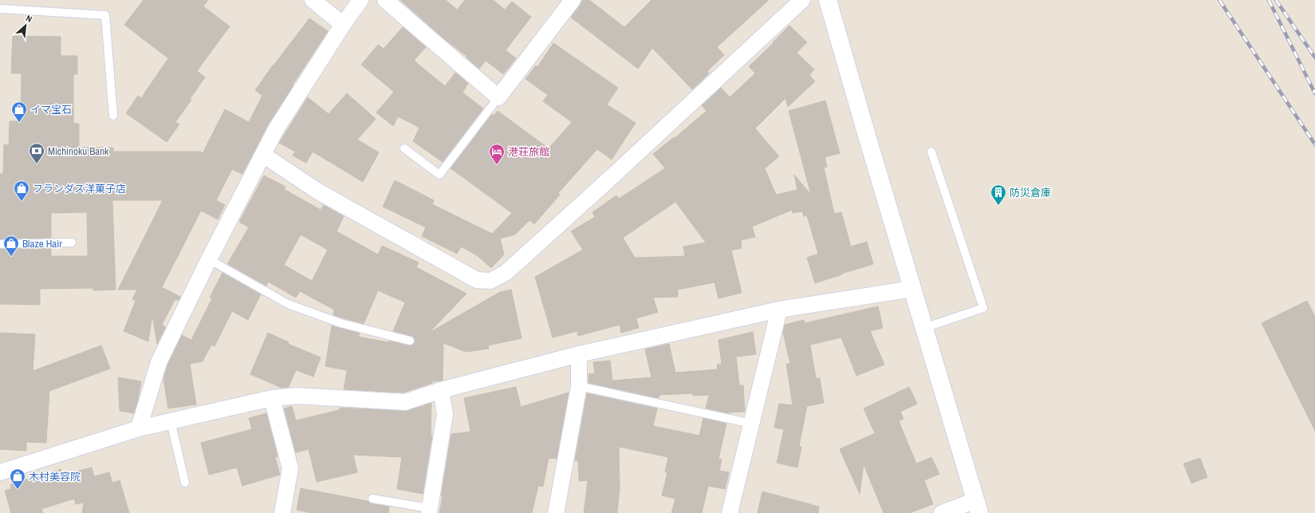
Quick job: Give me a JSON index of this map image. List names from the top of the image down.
{
  "places": {
    "shop": [
      "イマ宝石",
      "フランダス洋菓子店",
      "Blaze Hair",
      "木村美容院"
    ],
    "bank": ["Michinoku Bank"],
    "hotel": ["港荘旅館"],
    "building": ["防災倉庫"]
  },
  "north": "top right"
}
